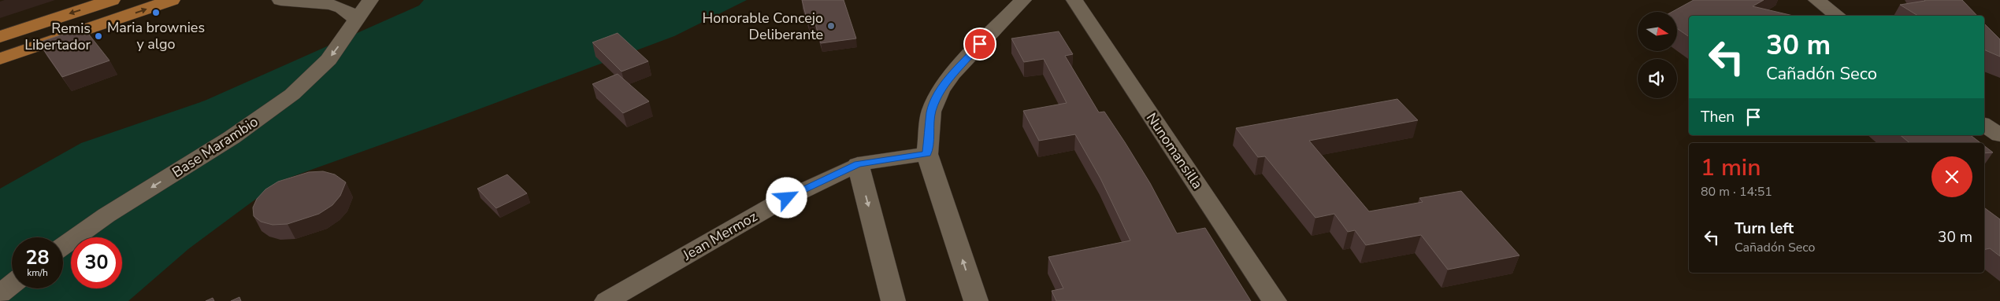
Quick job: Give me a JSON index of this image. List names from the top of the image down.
{
  "streets": {
    "street": ["Base Marambio", "Nunomansilla", "Jean Mermoz"]
  },
  "one_way": ["Base Marambio"],
  "places": ["Maria brownies y algo", "Honorable Concejo Deliberante", "Remis Libertador"],
  "north": "right",
  "page": {
    "turn": ["30 m", "Cañadón Seco"],
    "then": "Then",
    "heading": ["1 min", "80 m · 14:51"],
    "list": [
      {
        "name": "Turn left",
        "note": "Cañadón Seco",
        "value": "30 m"
      }
    ],
    "speed": "28 km/h",
    "limit": "30"
  }
}
